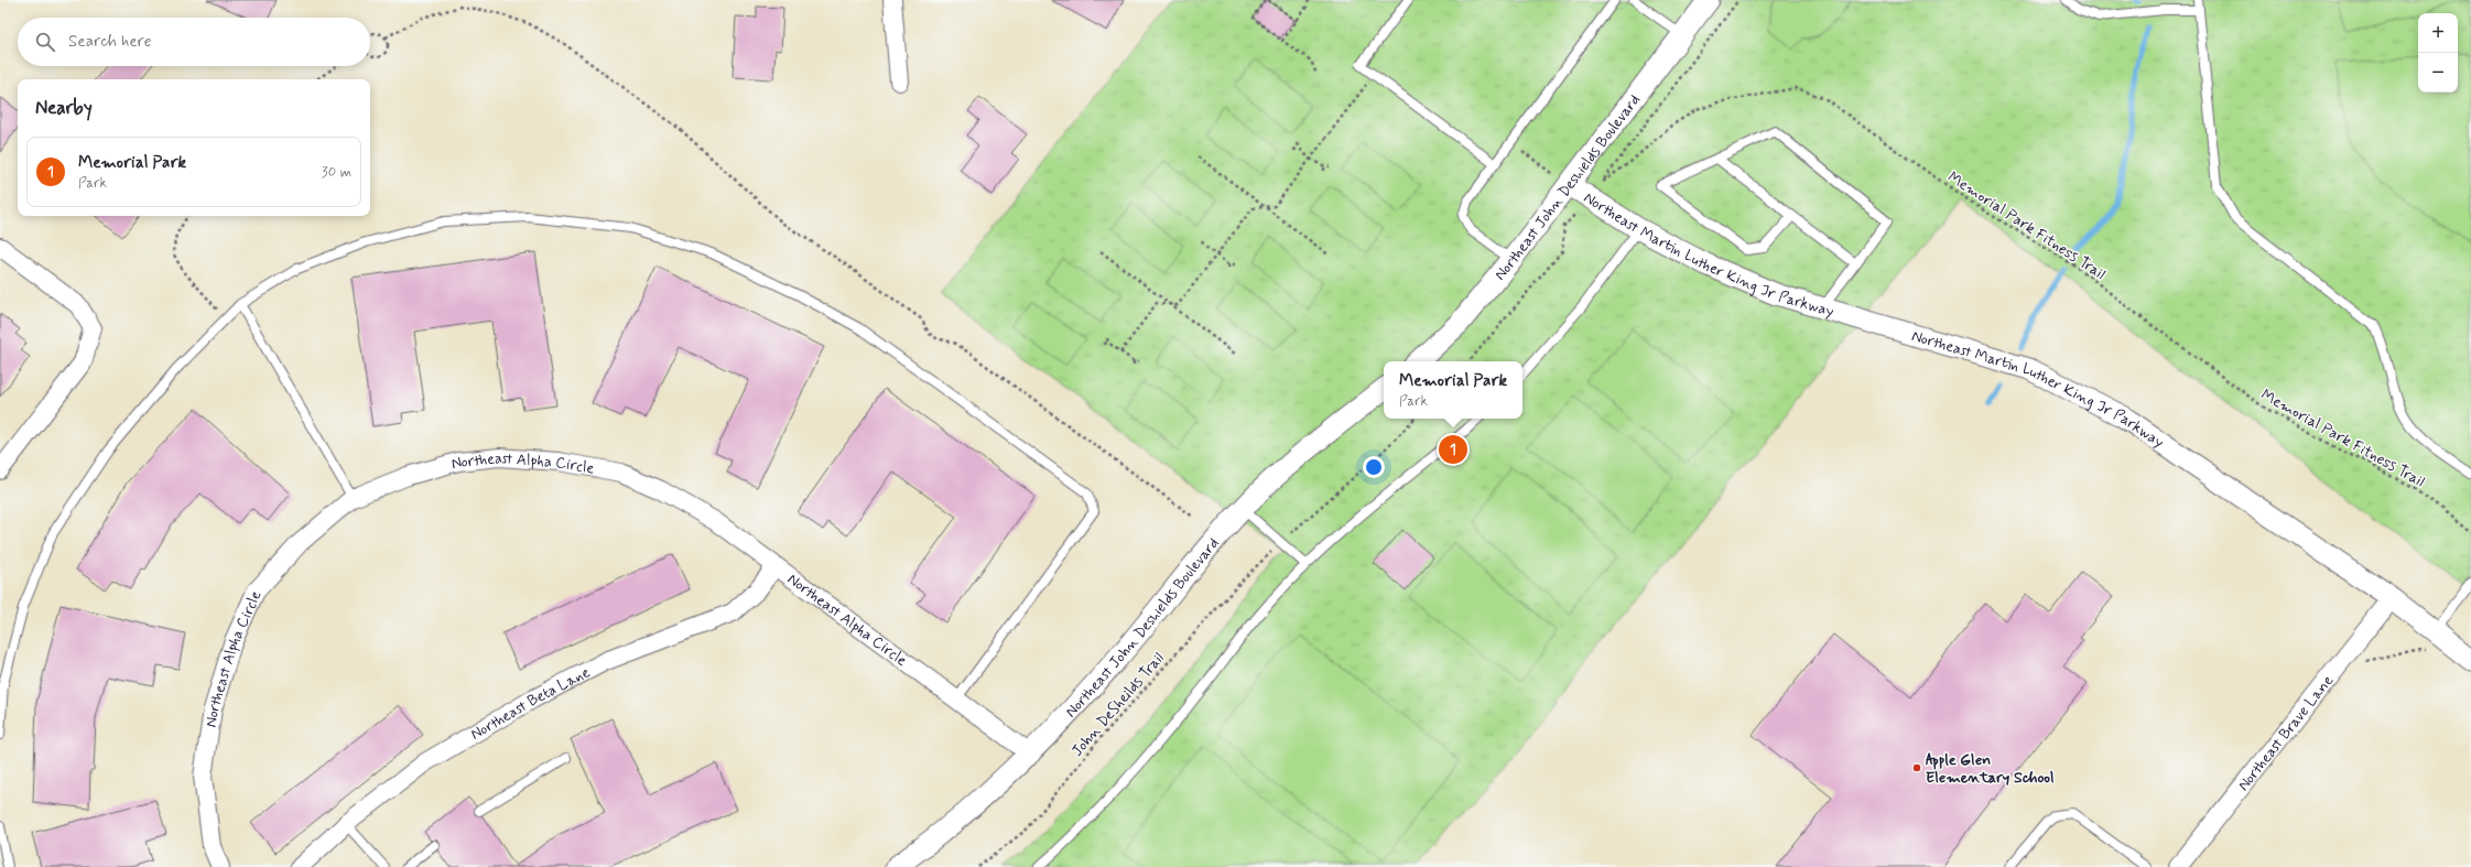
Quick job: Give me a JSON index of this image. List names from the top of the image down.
{
  "streets": {
    "street": [
      "Northeast John Deshields Boulevard",
      "Northeast Martin Luther King Jr Parkway",
      "Northeast Alpha Circle",
      "Northeast Beta Lane",
      "Northeast Brave Lane"
    ],
    "path": ["Memorial Park Fitness Trail", "John DeSheilds Trail"]
  },
  "crossings": [
    ["Northeast John Deshields Boulevard", "Northeast Martin Luther King Jr Parkway"],
    ["Northeast John Deshields Boulevard", "Northeast Alpha Circle"],
    ["Northeast Martin Luther King Jr Parkway", "Northeast Brave Lane"],
    ["Northeast Alpha Circle", "Northeast Beta Lane"]
  ],
  "places": ["Apple Glen Elementary School"],
  "page": {
    "map_buttons": ["+", "−"],
    "search": "Search here",
    "heading": "Nearby",
    "list": [
      {
        "mark": "1",
        "name": "Memorial Park",
        "note": "Park",
        "value": "30 m"
      }
    ],
    "popup": ["Memorial Park", "Park"],
    "pins": "1"
  }
}
